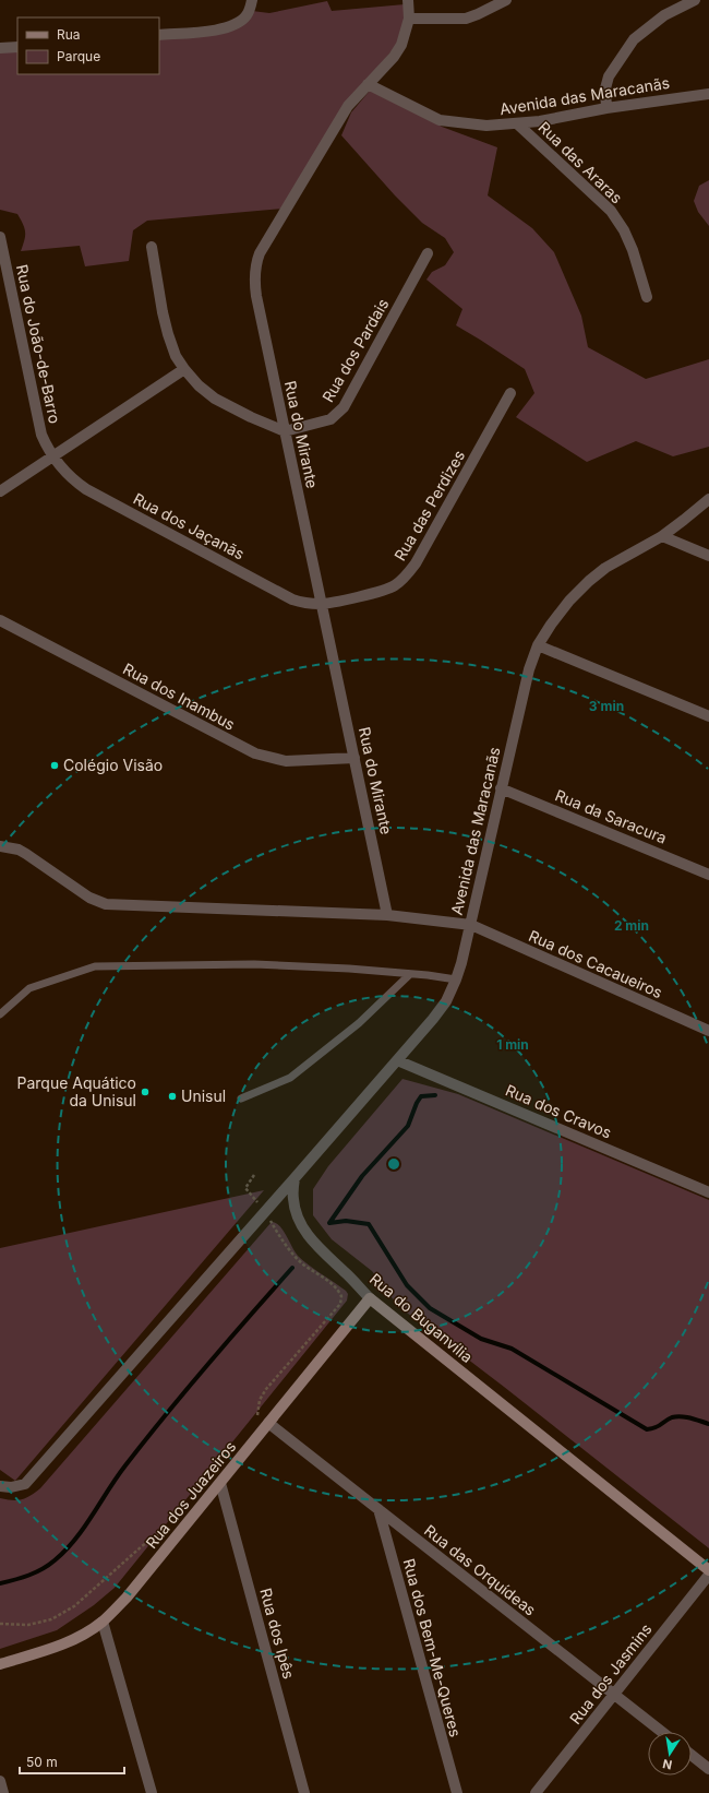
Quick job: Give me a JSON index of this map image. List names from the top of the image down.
{
  "streets": {
    "street": [
      "Avenida das Maracanãs",
      "Rua das Araras",
      "Rua do João-de-Barro",
      "Rua dos Pardais",
      "Rua do Mirante",
      "Rua das Perdizes",
      "Rua dos Jaçanãs",
      "Rua dos Inambus",
      "Rua da Saracura",
      "Rua dos Cacaueiros",
      "Rua dos Cravos",
      "Rua do Buganvília",
      "Rua dos Juazeiros",
      "Rua das Orquídeas",
      "Rua dos Ipês",
      "Rua dos Bem-Me-Queres",
      "Rua dos Jasmins"
    ]
  },
  "crossings": [
    ["Avenida das Maracanãs", "Rua das Araras"],
    ["Avenida das Maracanãs", "Rua do Mirante"],
    ["Avenida das Maracanãs", "Rua da Saracura"],
    ["Avenida das Maracanãs", "Rua dos Cacaueiros"],
    ["Rua do João-de-Barro", "Rua dos Jaçanãs"],
    ["Rua dos Pardais", "Rua do Mirante"],
    ["Rua do Mirante", "Rua das Perdizes"],
    ["Rua do Mirante", "Rua dos Jaçanãs"],
    ["Rua do Mirante", "Rua dos Inambus"],
    ["Rua das Perdizes", "Rua dos Jaçanãs"],
    ["Rua do Buganvília", "Rua dos Juazeiros"],
    ["Rua dos Juazeiros", "Rua das Orquídeas"],
    ["Rua dos Juazeiros", "Rua dos Ipês"],
    ["Rua das Orquídeas", "Rua dos Bem-Me-Queres"],
    ["Rua das Orquídeas", "Rua dos Jasmins"]
  ],
  "places": ["Colégio Visão", "Parque Aquático da Unisul", "Unisul"],
  "legend": ["Rua", "Parque"],
  "scale_bar": "50 m",
  "north": "bottom",
  "rings": ["3 min", "2 min", "1 min"]
}
